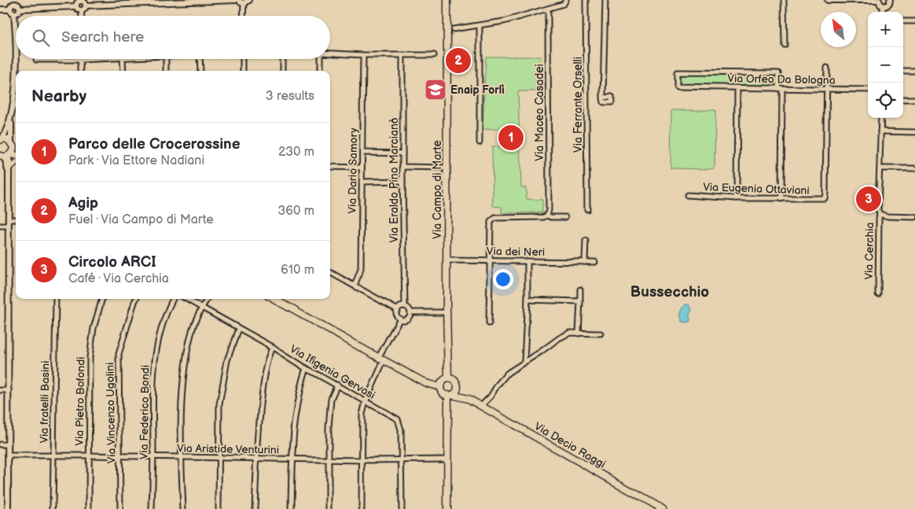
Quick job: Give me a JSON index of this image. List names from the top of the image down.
{
  "streets": {
    "main road": ["Via Campo di Marte", "Via Decio Raggi"],
    "street": [
      "Via Orfeo Da Bologna",
      "Via Ferrante Orselli",
      "Via Maceo Casadei",
      "Via Dario Samory",
      "Via Eraldo Pino Marcianò",
      "Via Eugenia Ottaviani",
      "Via Cerchia",
      "Via dei Neri",
      "Via Ifigenia Gervasi",
      "Via Pietro Bofondi",
      "Via fratelli Basini",
      "Via Federico Bondi",
      "Via Vincenzo Ugolini",
      "Via Aristide Venturini"
    ]
  },
  "crossings": [
    ["Via Orfeo Da Bologna", "Via Eugenia Ottaviani"],
    ["Via Campo di Marte", "Via dei Neri"],
    ["Via Campo di Marte", "Via Decio Raggi"],
    ["Via Ifigenia Gervasi", "Via Aristide Venturini"],
    ["Via Pietro Bofondi", "Via Aristide Venturini"],
    ["Via fratelli Basini", "Via Aristide Venturini"],
    ["Via Federico Bondi", "Via Aristide Venturini"],
    ["Via Vincenzo Ugolini", "Via Aristide Venturini"]
  ],
  "districts": ["Bussecchio"],
  "places": {
    "school or university": ["Enaip Forlì"]
  },
  "north": "top left",
  "page": {
    "map_buttons": ["+", "−"],
    "search": "Search here",
    "pins": ["2", "1", "3"],
    "heading": ["Nearby", "3 results"],
    "list": [
      {
        "mark": "1",
        "name": "Parco delle Crocerossine",
        "note": "Park · Via Ettore Nadiani",
        "value": "230 m"
      },
      {
        "mark": "2",
        "name": "Agip",
        "note": "Fuel · Via Campo di Marte",
        "value": "360 m"
      },
      {
        "mark": "3",
        "name": "Circolo ARCI",
        "note": "Café · Via Cerchia",
        "value": "610 m"
      }
    ]
  }
}
